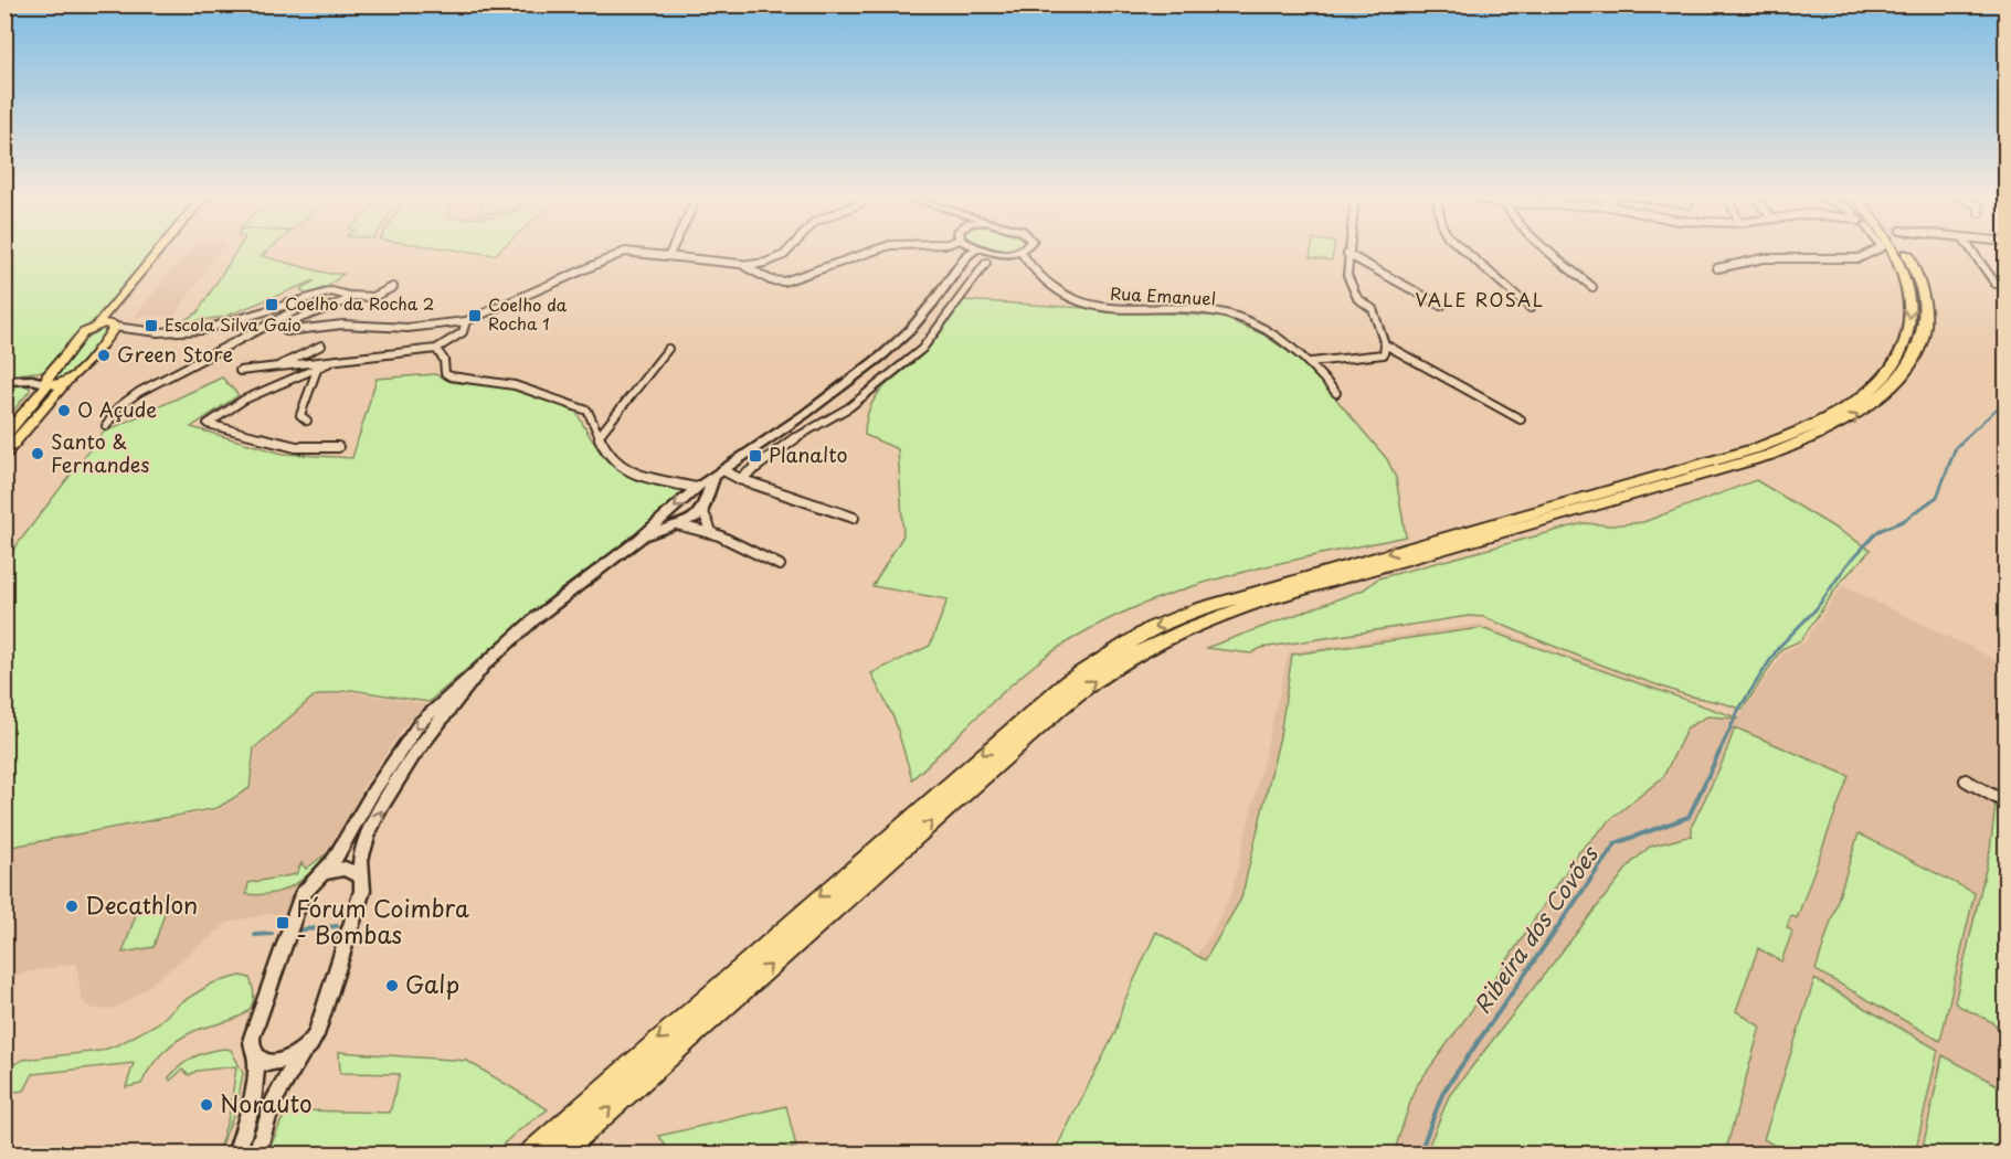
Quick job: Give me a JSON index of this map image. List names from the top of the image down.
{
  "streets": {
    "street": ["Rua Emanuel"]
  },
  "districts": ["VALE ROSAL"],
  "water": ["Ribeira dos Covões"],
  "places": {
    "transit": [
      "Coelho da Rocha 2",
      "Coelho da Rocha 1",
      "Escola Silva Gaio",
      "Planalto",
      "Fórum Coimbra - Bombas"
    ],
    "other": [
      "Green Store",
      "O Açude",
      "Santo & Fernandes",
      "Decathlon",
      "Galp",
      "Norauto"
    ]
  }
}
